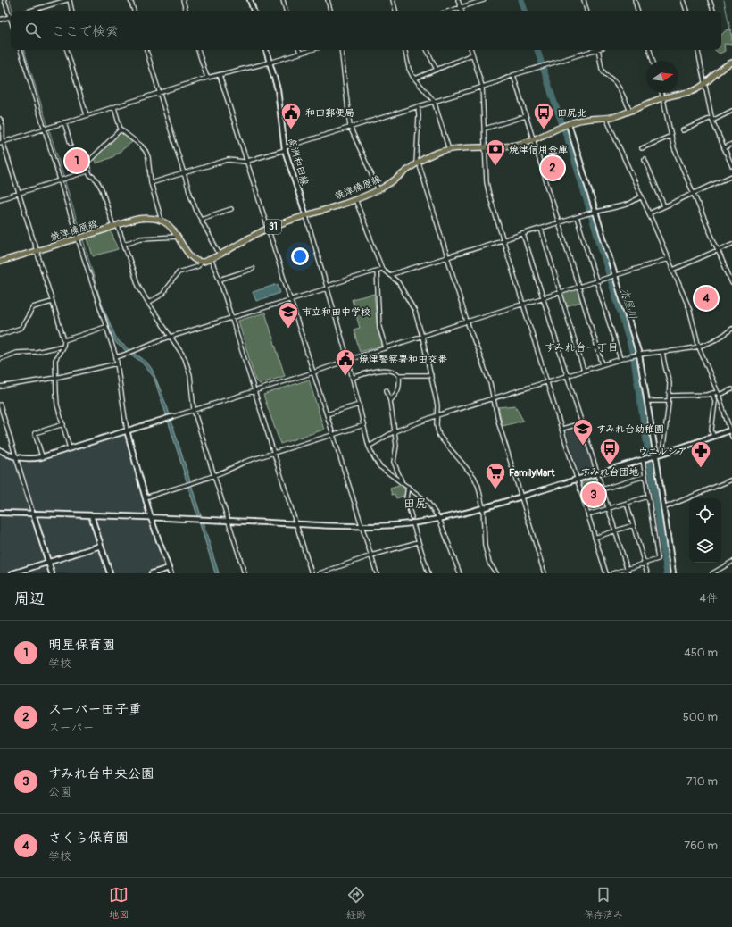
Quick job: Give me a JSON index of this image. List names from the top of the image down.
{
  "streets": {
    "main road": ["焼津榛原線", "31"],
    "street": ["高洲和田線"]
  },
  "crossings": [
    ["高洲和田線", "焼津榛原線"]
  ],
  "districts": ["すみれ台一丁目", "田尻"],
  "water": ["木屋川"],
  "places": {
    "public building": ["和田郵便局", "焼津警察署和田交番"],
    "bus stop": ["田尻北", "すみれ台団地"],
    "bank": ["焼津信用金庫"],
    "school or university": ["市立和田中学校", "すみれ台幼稚園"],
    "pharmacy": ["ウエルシア"],
    "supermarket": ["FamilyMart"]
  },
  "north": "right",
  "page": {
    "search": "ここで検索",
    "pins": [
      "1",
      "2",
      "4",
      "3"
    ],
    "heading": ["周辺", "4件"],
    "list": [
      {
        "mark": "1",
        "name": "明星保育園",
        "note": "学校",
        "value": "450 m"
      },
      {
        "mark": "2",
        "name": "スーパー田子重",
        "note": "スーパー",
        "value": "500 m"
      },
      {
        "mark": "3",
        "name": "すみれ台中央公園",
        "note": "公園",
        "value": "710 m"
      },
      {
        "mark": "4",
        "name": "さくら保育園",
        "note": "学校",
        "value": "760 m"
      }
    ],
    "nav": ["地図", "経路", "保存済み"]
  }
}
